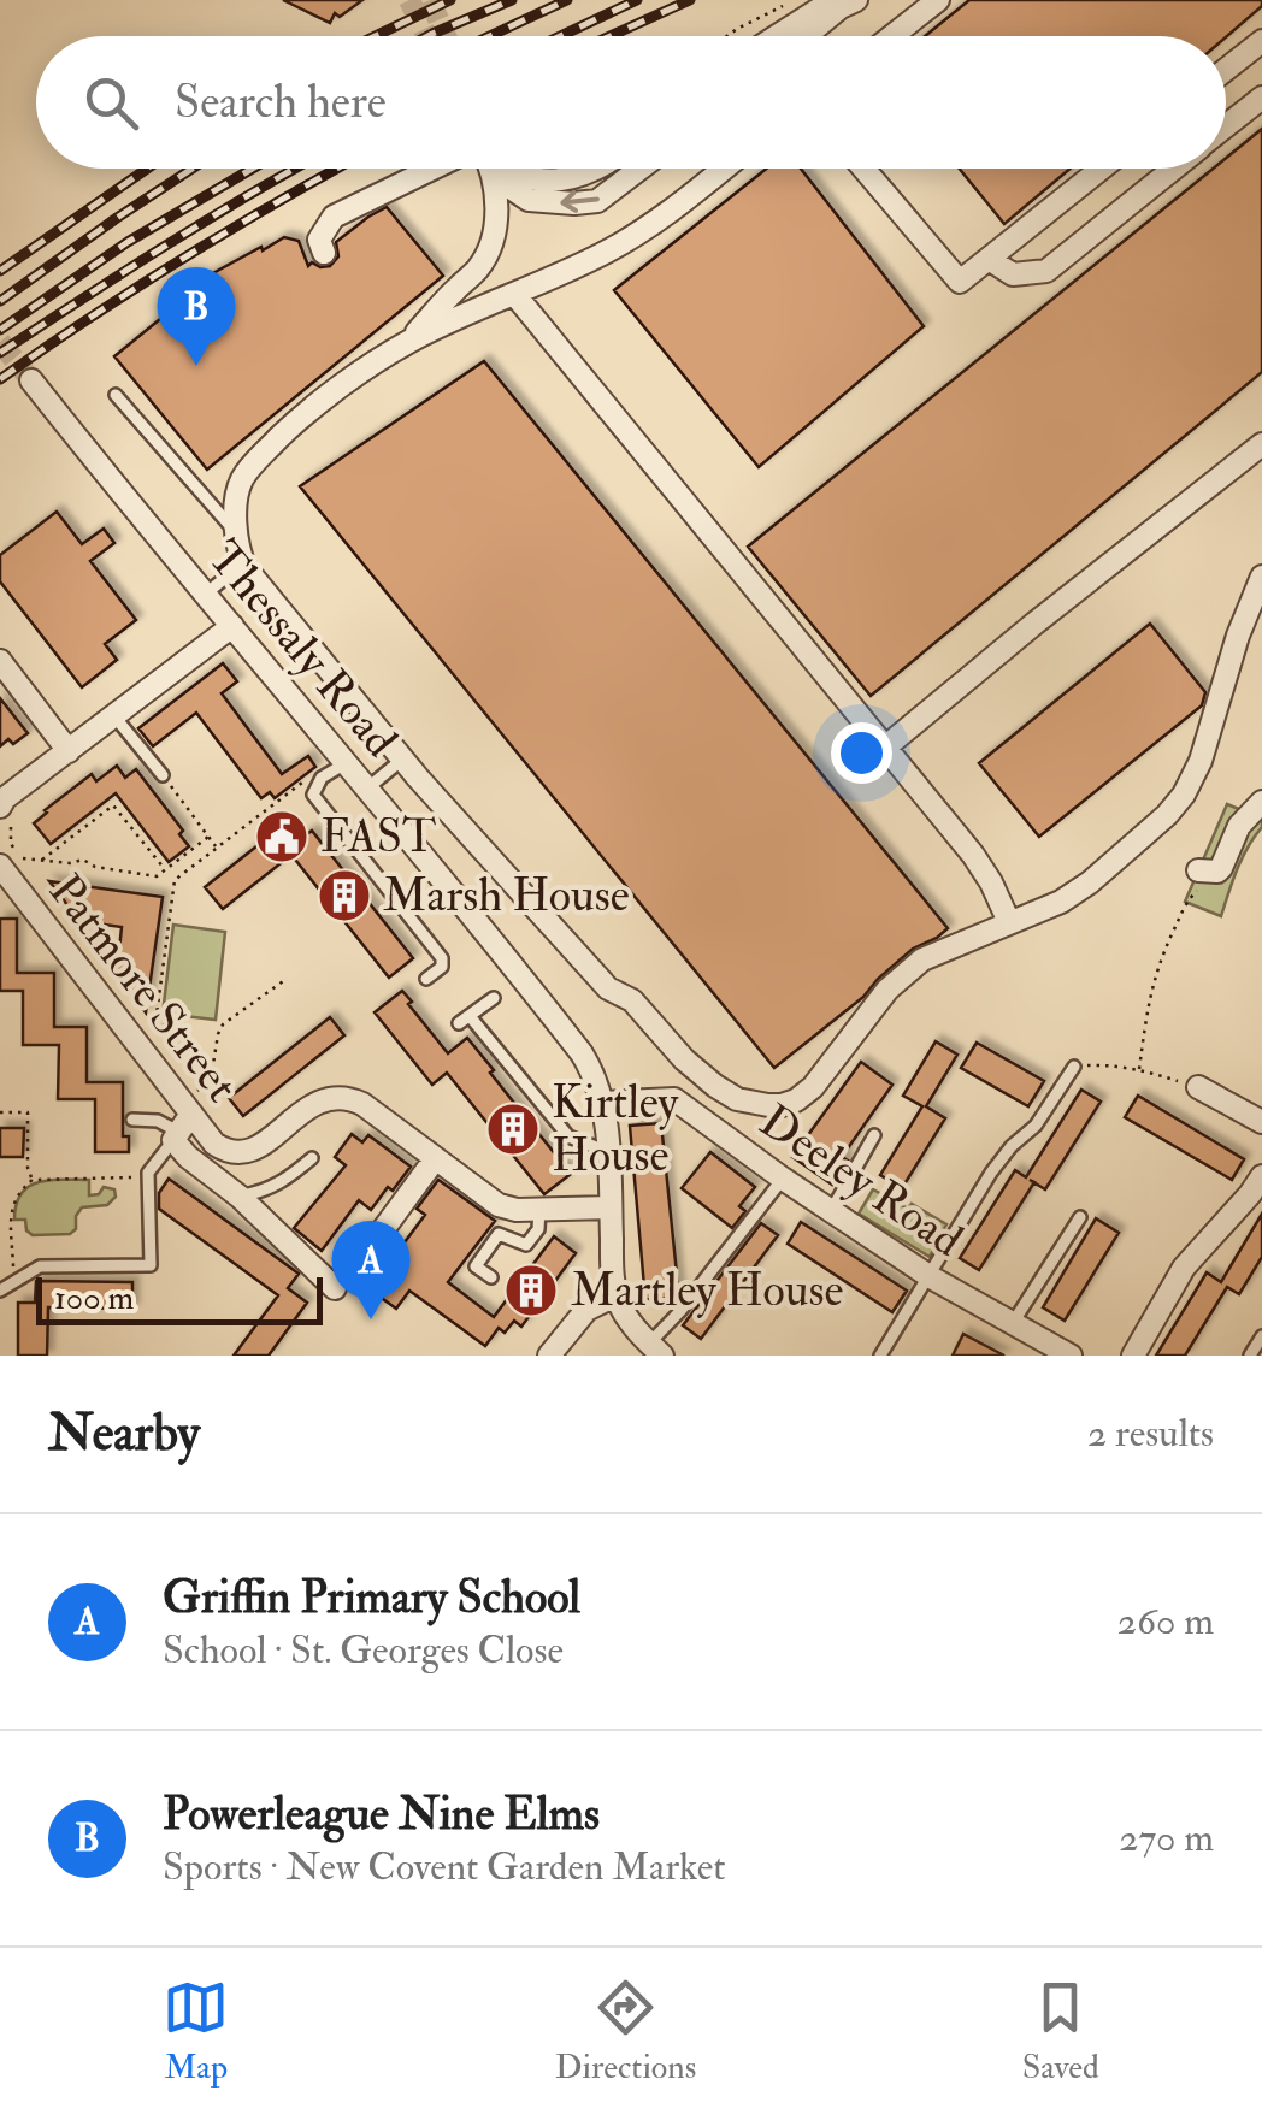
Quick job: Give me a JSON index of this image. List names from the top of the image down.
{
  "streets": {
    "street": ["Thessaly Road", "Patmore Street", "Deeley Road"]
  },
  "crossings": [
    ["Thessaly Road", "Patmore Street"],
    ["Thessaly Road", "Deeley Road"]
  ],
  "places": {
    "public building": ["FAST"],
    "building": ["Marsh House", "Kirtley House", "Martley House"]
  },
  "scale_bar": "100 m",
  "page": {
    "search": "Search here",
    "pins": ["B", "A"],
    "scale": "100 m",
    "heading": ["Nearby", "2 results"],
    "list": [
      {
        "mark": "A",
        "name": "Griffin Primary School",
        "note": "School · St. Georges Close",
        "value": "260 m"
      },
      {
        "mark": "B",
        "name": "Powerleague Nine Elms",
        "note": "Sports · New Covent Garden Market",
        "value": "270 m"
      }
    ],
    "nav": ["Map", "Directions", "Saved"]
  }
}
